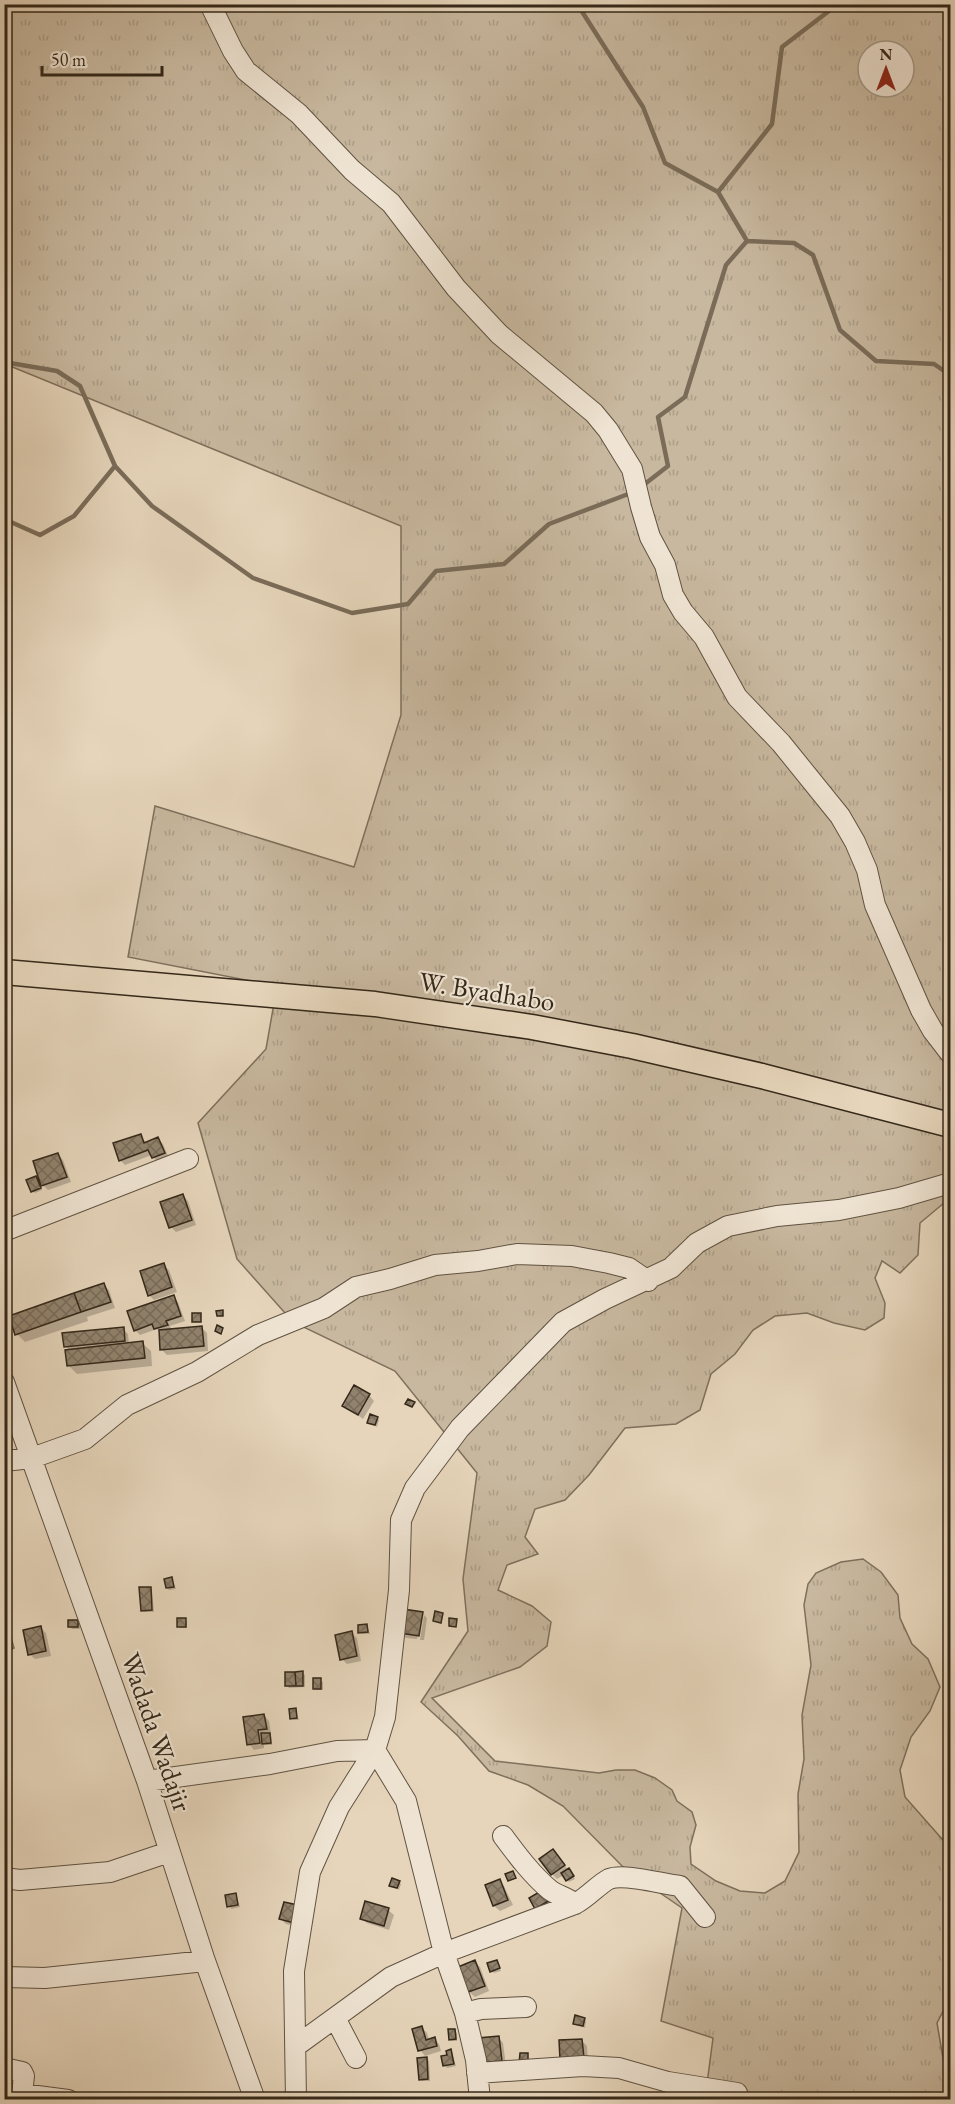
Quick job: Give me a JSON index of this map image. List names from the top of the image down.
{
  "streets": {
    "main road": ["W. Byadhabo"],
    "street": ["Wadada Wadajir"]
  },
  "scale_bar": "50 m",
  "north": "top"
}
